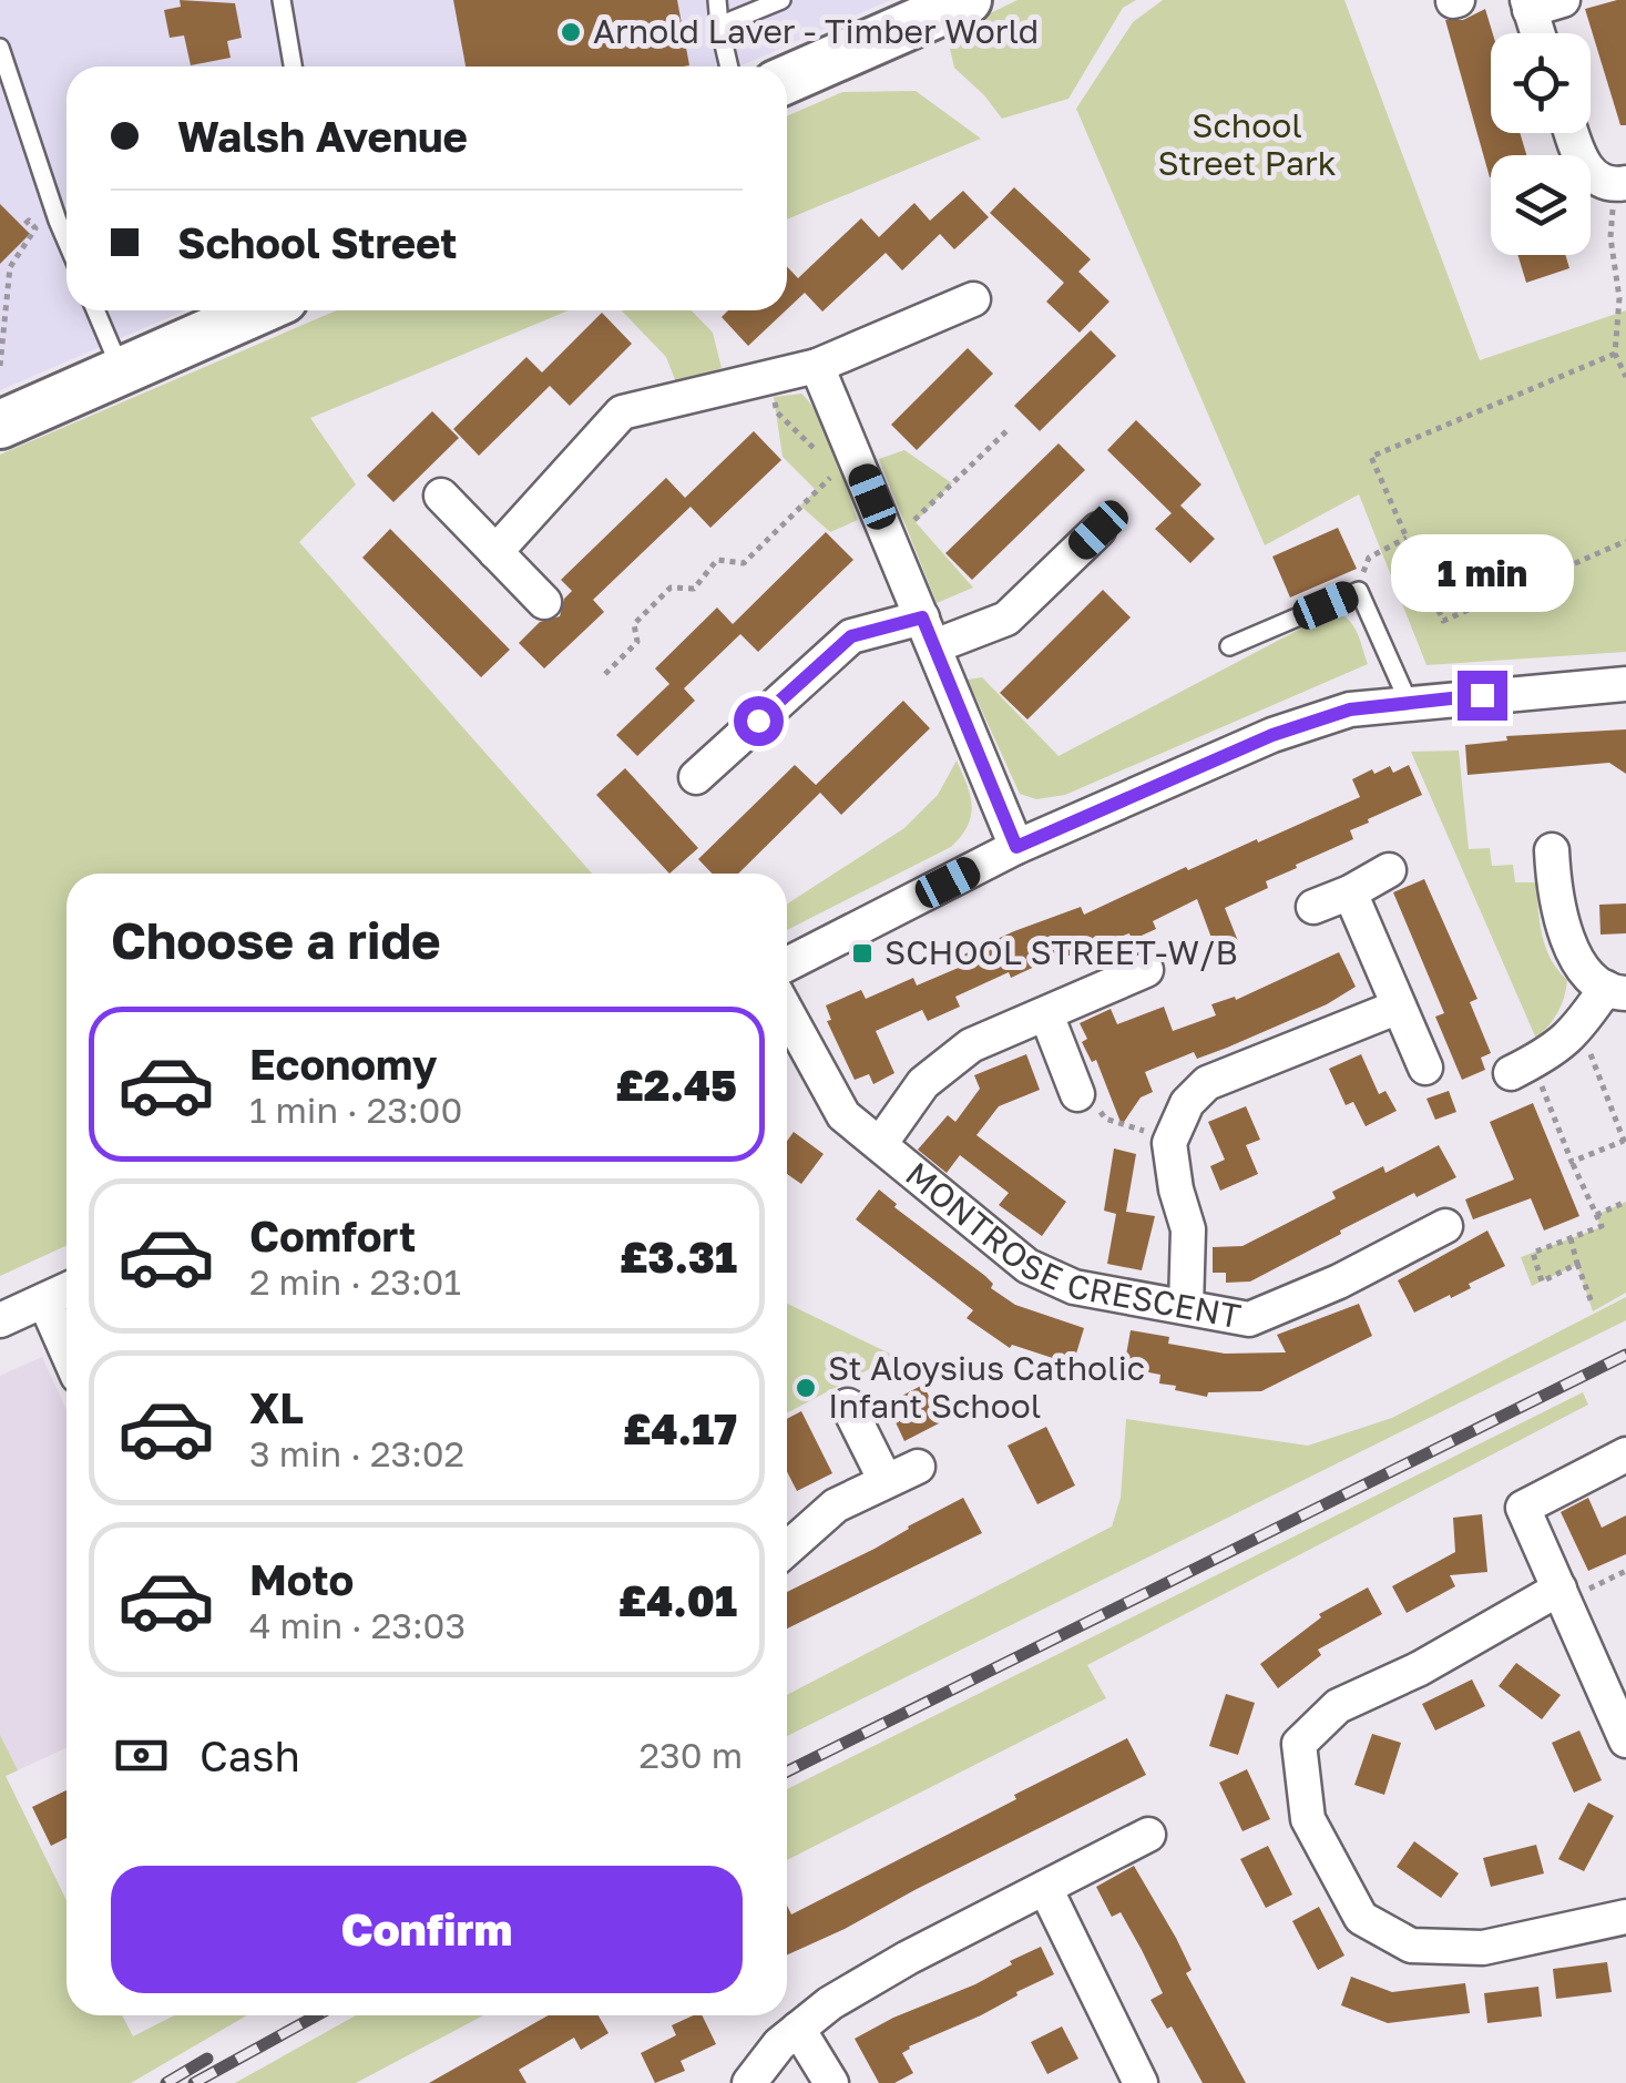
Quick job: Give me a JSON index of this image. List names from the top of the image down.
{
  "streets": {
    "street": ["MONTROSE CRESCENT"]
  },
  "parks": ["School Street Park"],
  "places": {
    "other": ["Arnold Laver - Timber World", "St Aloysius Catholic Infant School"],
    "transit": ["SCHOOL STREET-W/B"]
  },
  "page": {
    "banner": ["Walsh Avenue", "School Street"],
    "bubble": "1 min",
    "heading": "Choose a ride",
    "list": [
      {
        "name": "Economy",
        "note": "1 min · 23:00",
        "value": "£2.45"
      },
      {
        "name": "Comfort",
        "note": "2 min · 23:01",
        "value": "£3.31"
      },
      {
        "name": "XL",
        "note": "3 min · 23:02",
        "value": "£4.17"
      },
      {
        "name": "Moto",
        "note": "4 min · 23:03",
        "value": "£4.01"
      }
    ],
    "pay": ["Cash", "230 m"],
    "buttons": "Confirm"
  }
}
